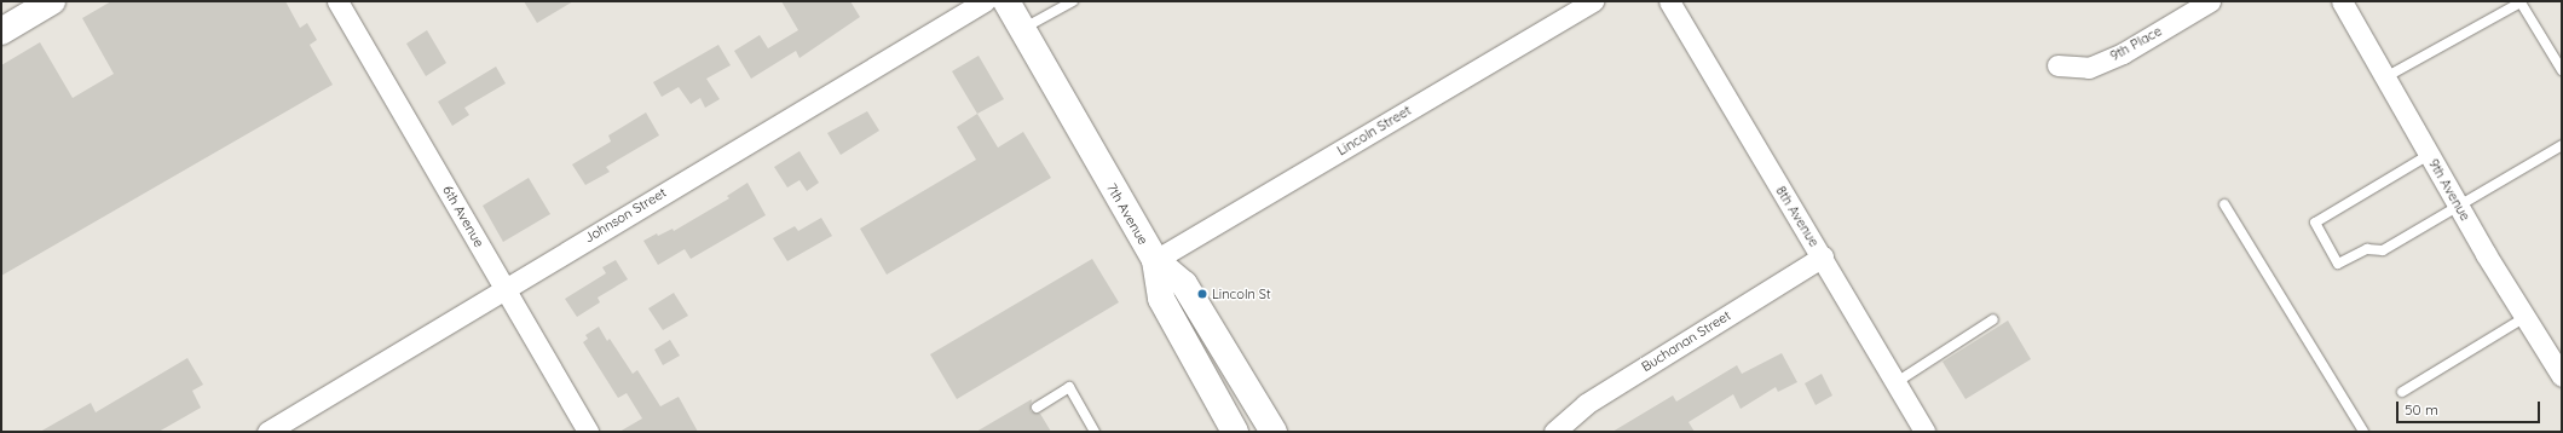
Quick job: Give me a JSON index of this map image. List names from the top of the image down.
{
  "streets": {
    "street": [
      "9th Place",
      "Lincoln Street",
      "9th Avenue",
      "7th Avenue",
      "Johnson Street",
      "6th Avenue",
      "8th Avenue",
      "Buchanan Street"
    ]
  },
  "crossings": [
    ["Lincoln Street", "7th Avenue"],
    ["Johnson Street", "6th Avenue"],
    ["8th Avenue", "Buchanan Street"]
  ],
  "places": ["Lincoln St"],
  "scale_bar": "50 m"
}
